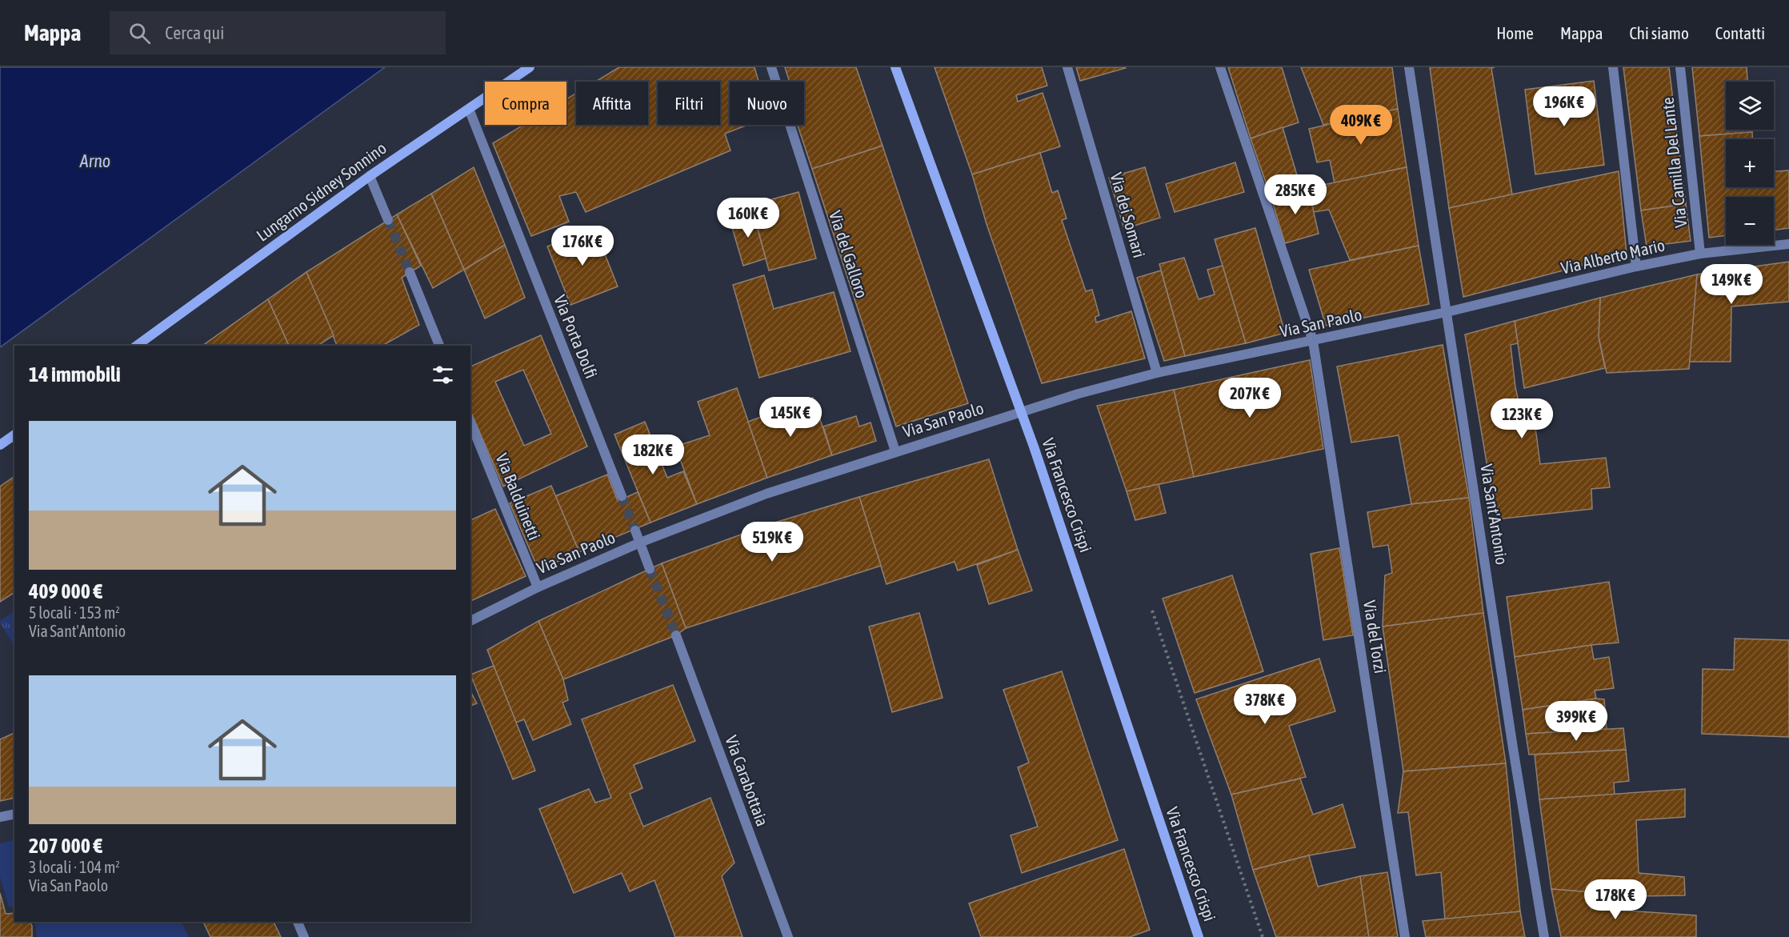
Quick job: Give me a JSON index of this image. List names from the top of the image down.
{
  "streets": {
    "street": [
      "Via Camilla Del Lante",
      "Lungarno Sidney Sonnino",
      "Via dei Somari",
      "Via del Galloro",
      "Via Alberto Mario",
      "Via San Paolo",
      "Via Porta Dolfi",
      "Via Francesco Crispi",
      "Via Balduinetti",
      "Via Sant'Antonio",
      "Via del Torzi",
      "Via Carabottaia"
    ]
  },
  "crossings": [
    ["Via Camilla Del Lante", "Via Alberto Mario"],
    ["Lungarno Sidney Sonnino", "Via Porta Dolfi"],
    ["Via dei Somari", "Via San Paolo"],
    ["Via del Galloro", "Via San Paolo"],
    ["Via Alberto Mario", "Via San Paolo"],
    ["Via Alberto Mario", "Via Sant'Antonio"],
    ["Via San Paolo", "Via Francesco Crispi"],
    ["Via San Paolo", "Via Balduinetti"],
    ["Via San Paolo", "Via Sant'Antonio"],
    ["Via San Paolo", "Via del Torzi"]
  ],
  "water": ["Arno"],
  "page": {
    "header": "Mappa",
    "search": "Cerca qui",
    "nav": [
      "Home",
      "Mappa",
      "Chi siamo",
      "Contatti"
    ],
    "map_buttons": ["+", "−"],
    "chip": [
      "Compra",
      "Affitta",
      "Filtri",
      "Nuovo"
    ],
    "price": [
      "196K €",
      "409K €",
      "285K €",
      "160K €",
      "176K €",
      "149K €",
      "207K €",
      "145K €",
      "123K €",
      "182K €",
      "519K €",
      "378K €",
      "399K €",
      "178K €"
    ],
    "heading": "14 immobili",
    "list": [
      {
        "name": "409 000 €",
        "note": "5 locali · 153 m² · Via Sant'Antonio"
      },
      {
        "name": "207 000 €",
        "note": "3 locali · 104 m² · Via San Paolo"
      }
    ]
  }
}
